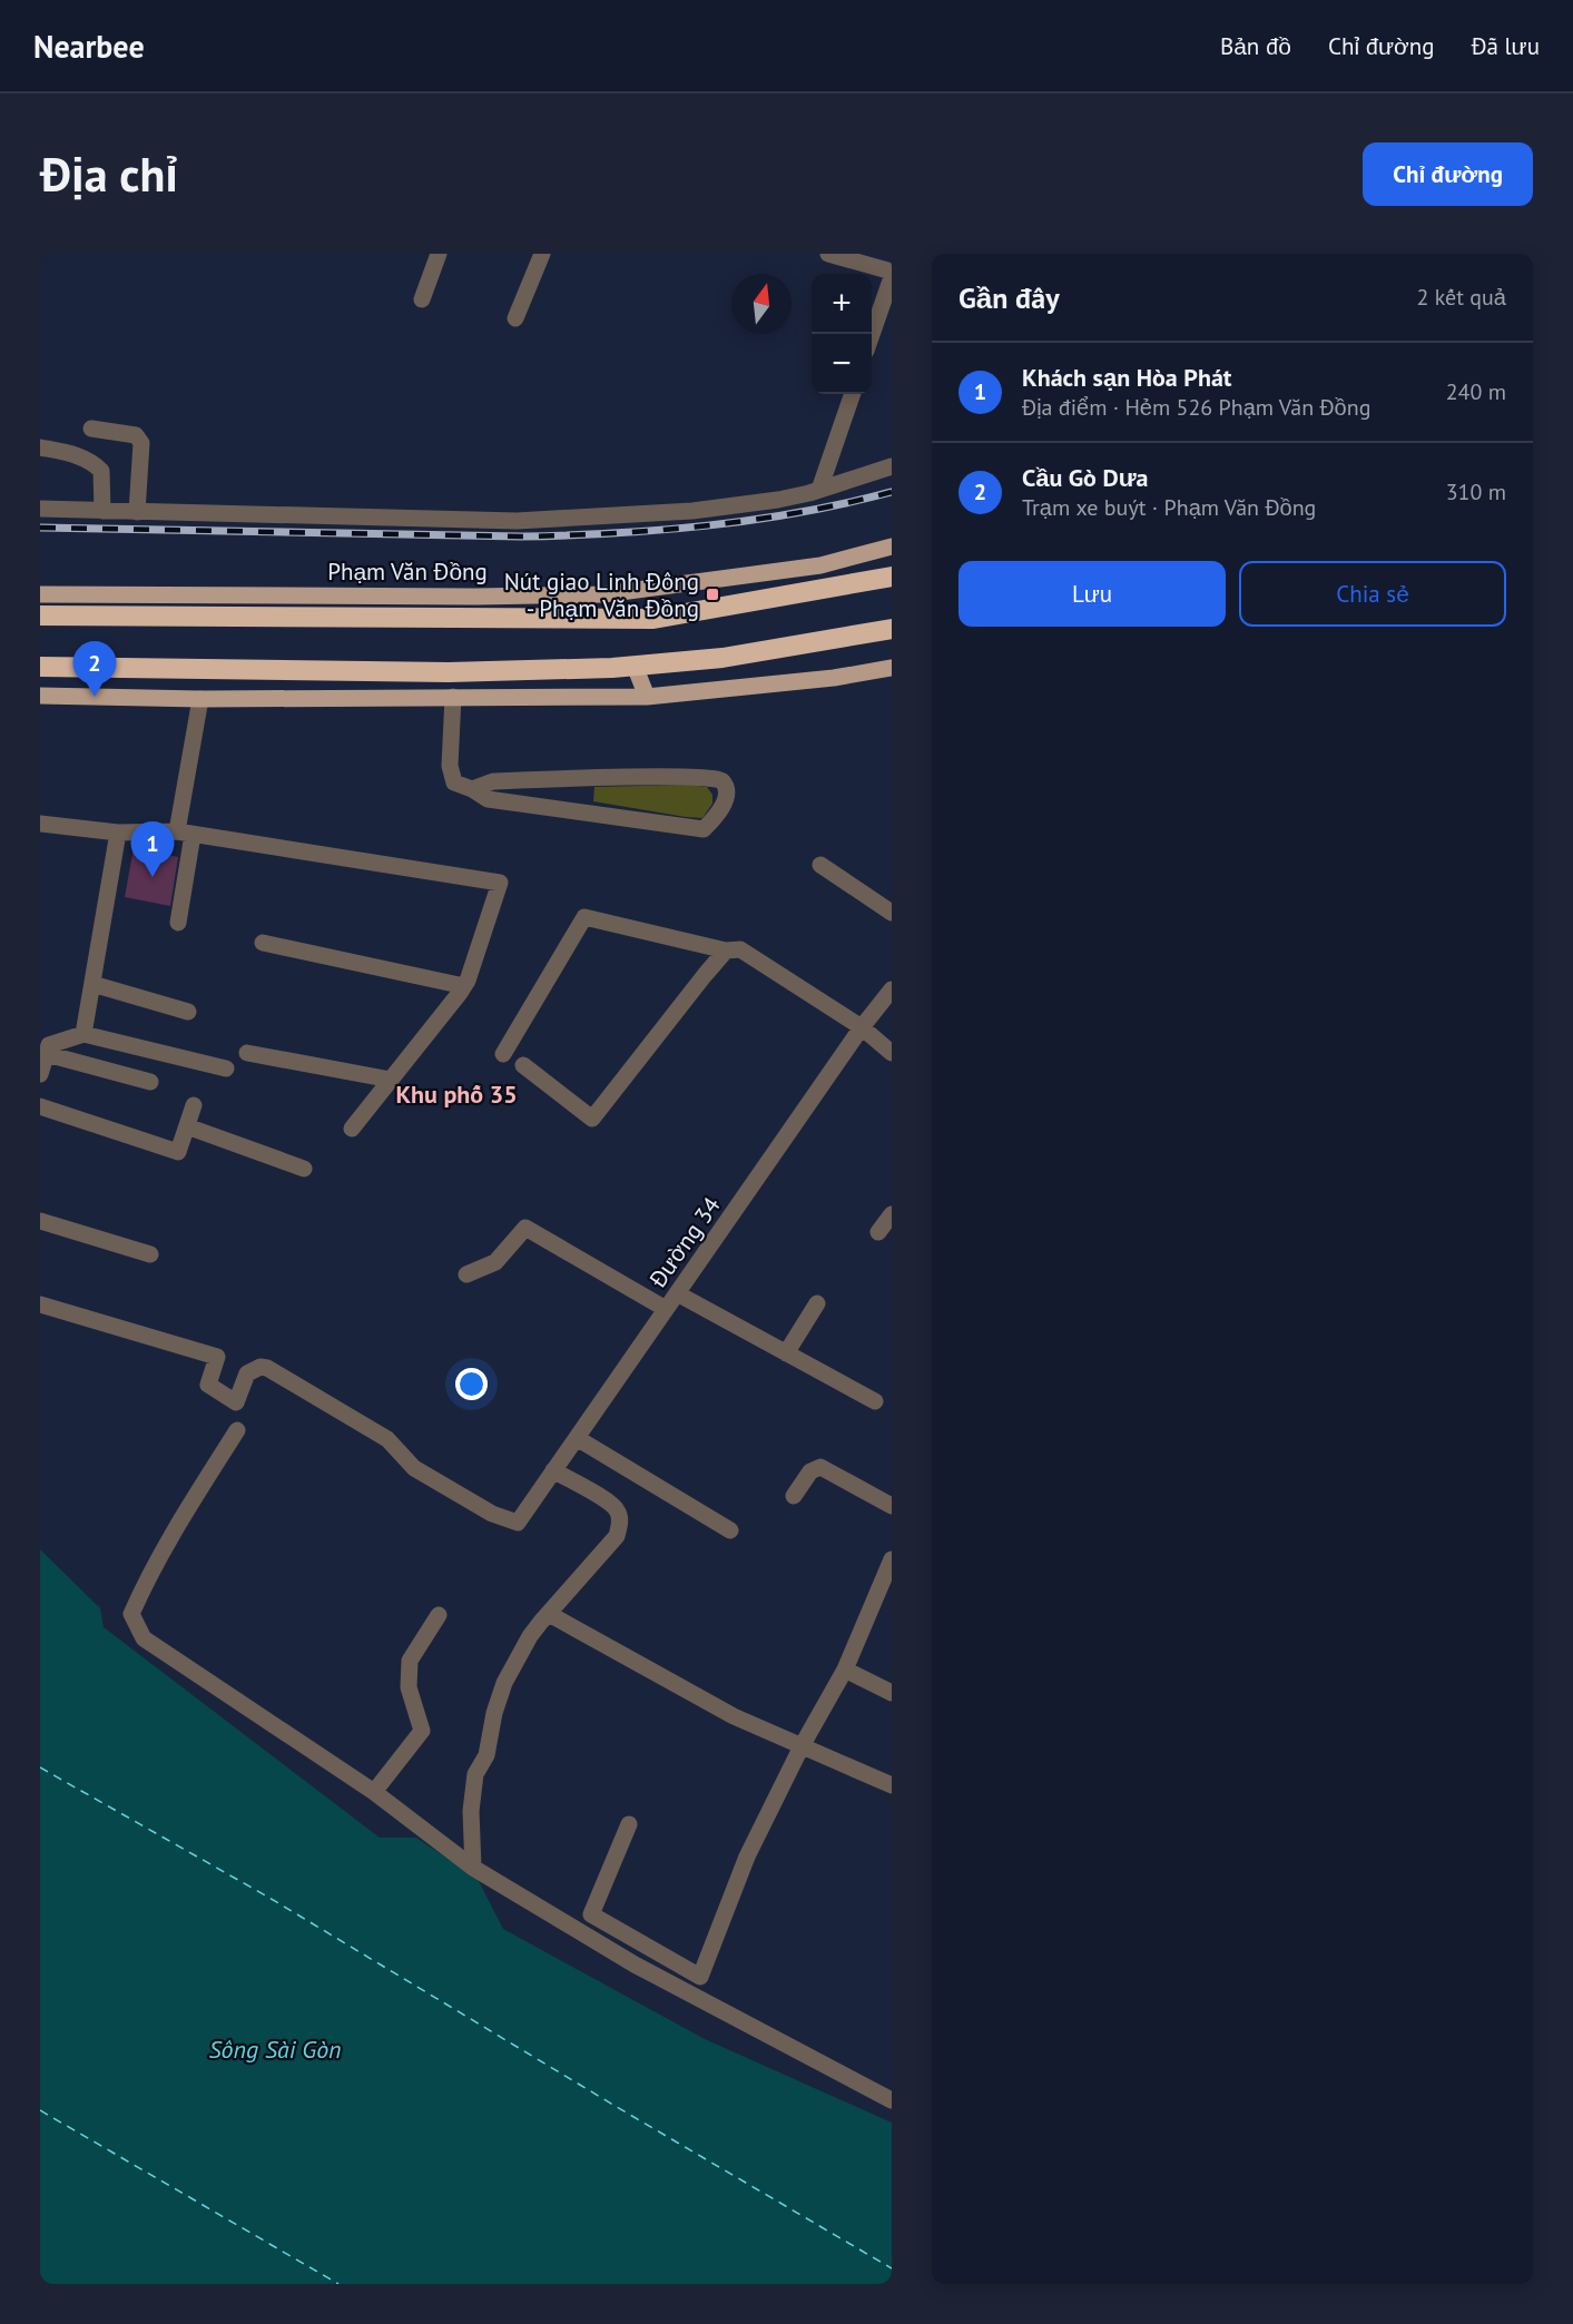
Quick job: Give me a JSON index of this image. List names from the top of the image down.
{
  "streets": {
    "highway": ["Phạm Văn Đồng"],
    "street": ["Đường 34"]
  },
  "districts": ["Khu phố 35"],
  "water": ["Sông Sài Gòn"],
  "places": {
    "transit": ["Nút giao Linh Đông - Phạm Văn Đồng"]
  },
  "north": "top",
  "page": {
    "header": "Nearbee",
    "nav": ["Bản đồ", "Chỉ đường", "Đã lưu"],
    "buttons": [
      "Chỉ đường",
      ["Lưu", "Chia sẻ"]
    ],
    "title": "Địa chỉ",
    "heading": ["Gần đây", "2 kết quả"],
    "map_buttons": ["+", "−"],
    "list": [
      {
        "mark": "1",
        "name": "Khách sạn Hòa Phát",
        "note": "Địa điểm · Hẻm 526 Phạm Văn Đồng",
        "value": "240 m"
      },
      {
        "mark": "2",
        "name": "Cầu Gò Dưa",
        "note": "Trạm xe buýt · Phạm Văn Đồng",
        "value": "310 m"
      }
    ],
    "pins": ["2", "1"]
  }
}
